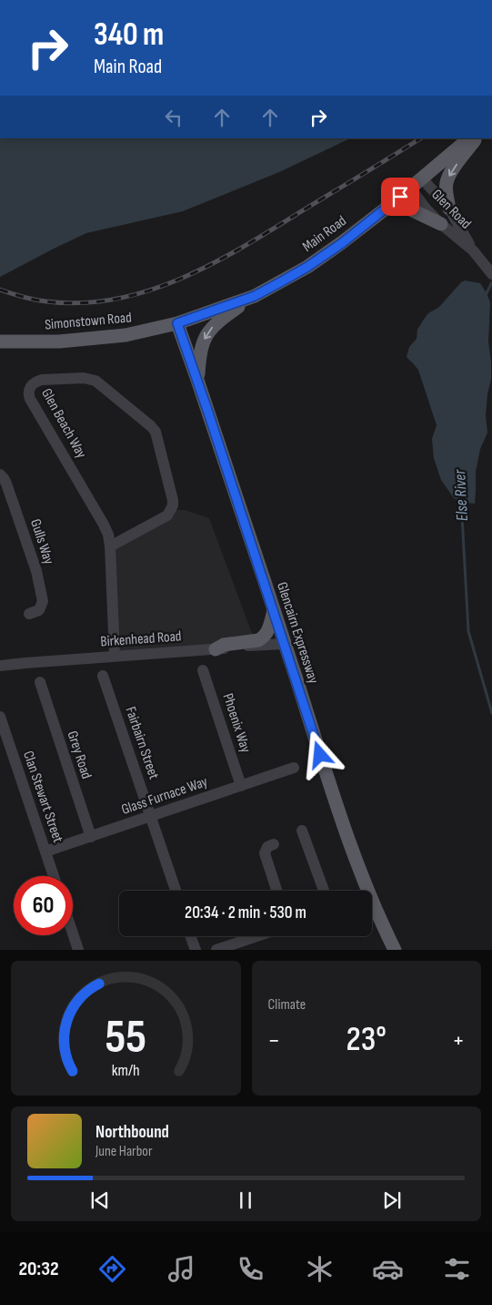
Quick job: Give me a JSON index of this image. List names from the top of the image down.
{
  "streets": {
    "main road": ["Main Road", "Simonstown Road", "Glencairn Expressway"],
    "street": [
      "Glen Road",
      "Glen Beach Way",
      "Gulls Way",
      "Birkenhead Road",
      "Phoenix Way",
      "Fairbairn Street",
      "Grey Road",
      "Glass Furnace Way",
      "Clan Stewart Street"
    ]
  },
  "crossings": [
    ["Glen Road", "Main Road"],
    ["Main Road", "Simonstown Road"],
    ["Main Road", "Glencairn Expressway"],
    ["Simonstown Road", "Glencairn Expressway"],
    ["Glen Beach Way", "Birkenhead Road"],
    ["Glencairn Expressway", "Birkenhead Road"],
    ["Phoenix Way", "Glass Furnace Way"],
    ["Fairbairn Street", "Glass Furnace Way"],
    ["Grey Road", "Glass Furnace Way"],
    ["Glass Furnace Way", "Clan Stewart Street"]
  ],
  "water": ["Else River"],
  "page": {
    "turn": ["340 m", "Main Road"],
    "limit": "60",
    "trip": "20:34 · 2 min · 530 m",
    "tile": "Climate",
    "heat": ["−", "23°", "+"],
    "song": ["Northbound", "June Harbor"],
    "tabs": "20:32",
    "gauge": ["55", "km/h"]
  }
}
